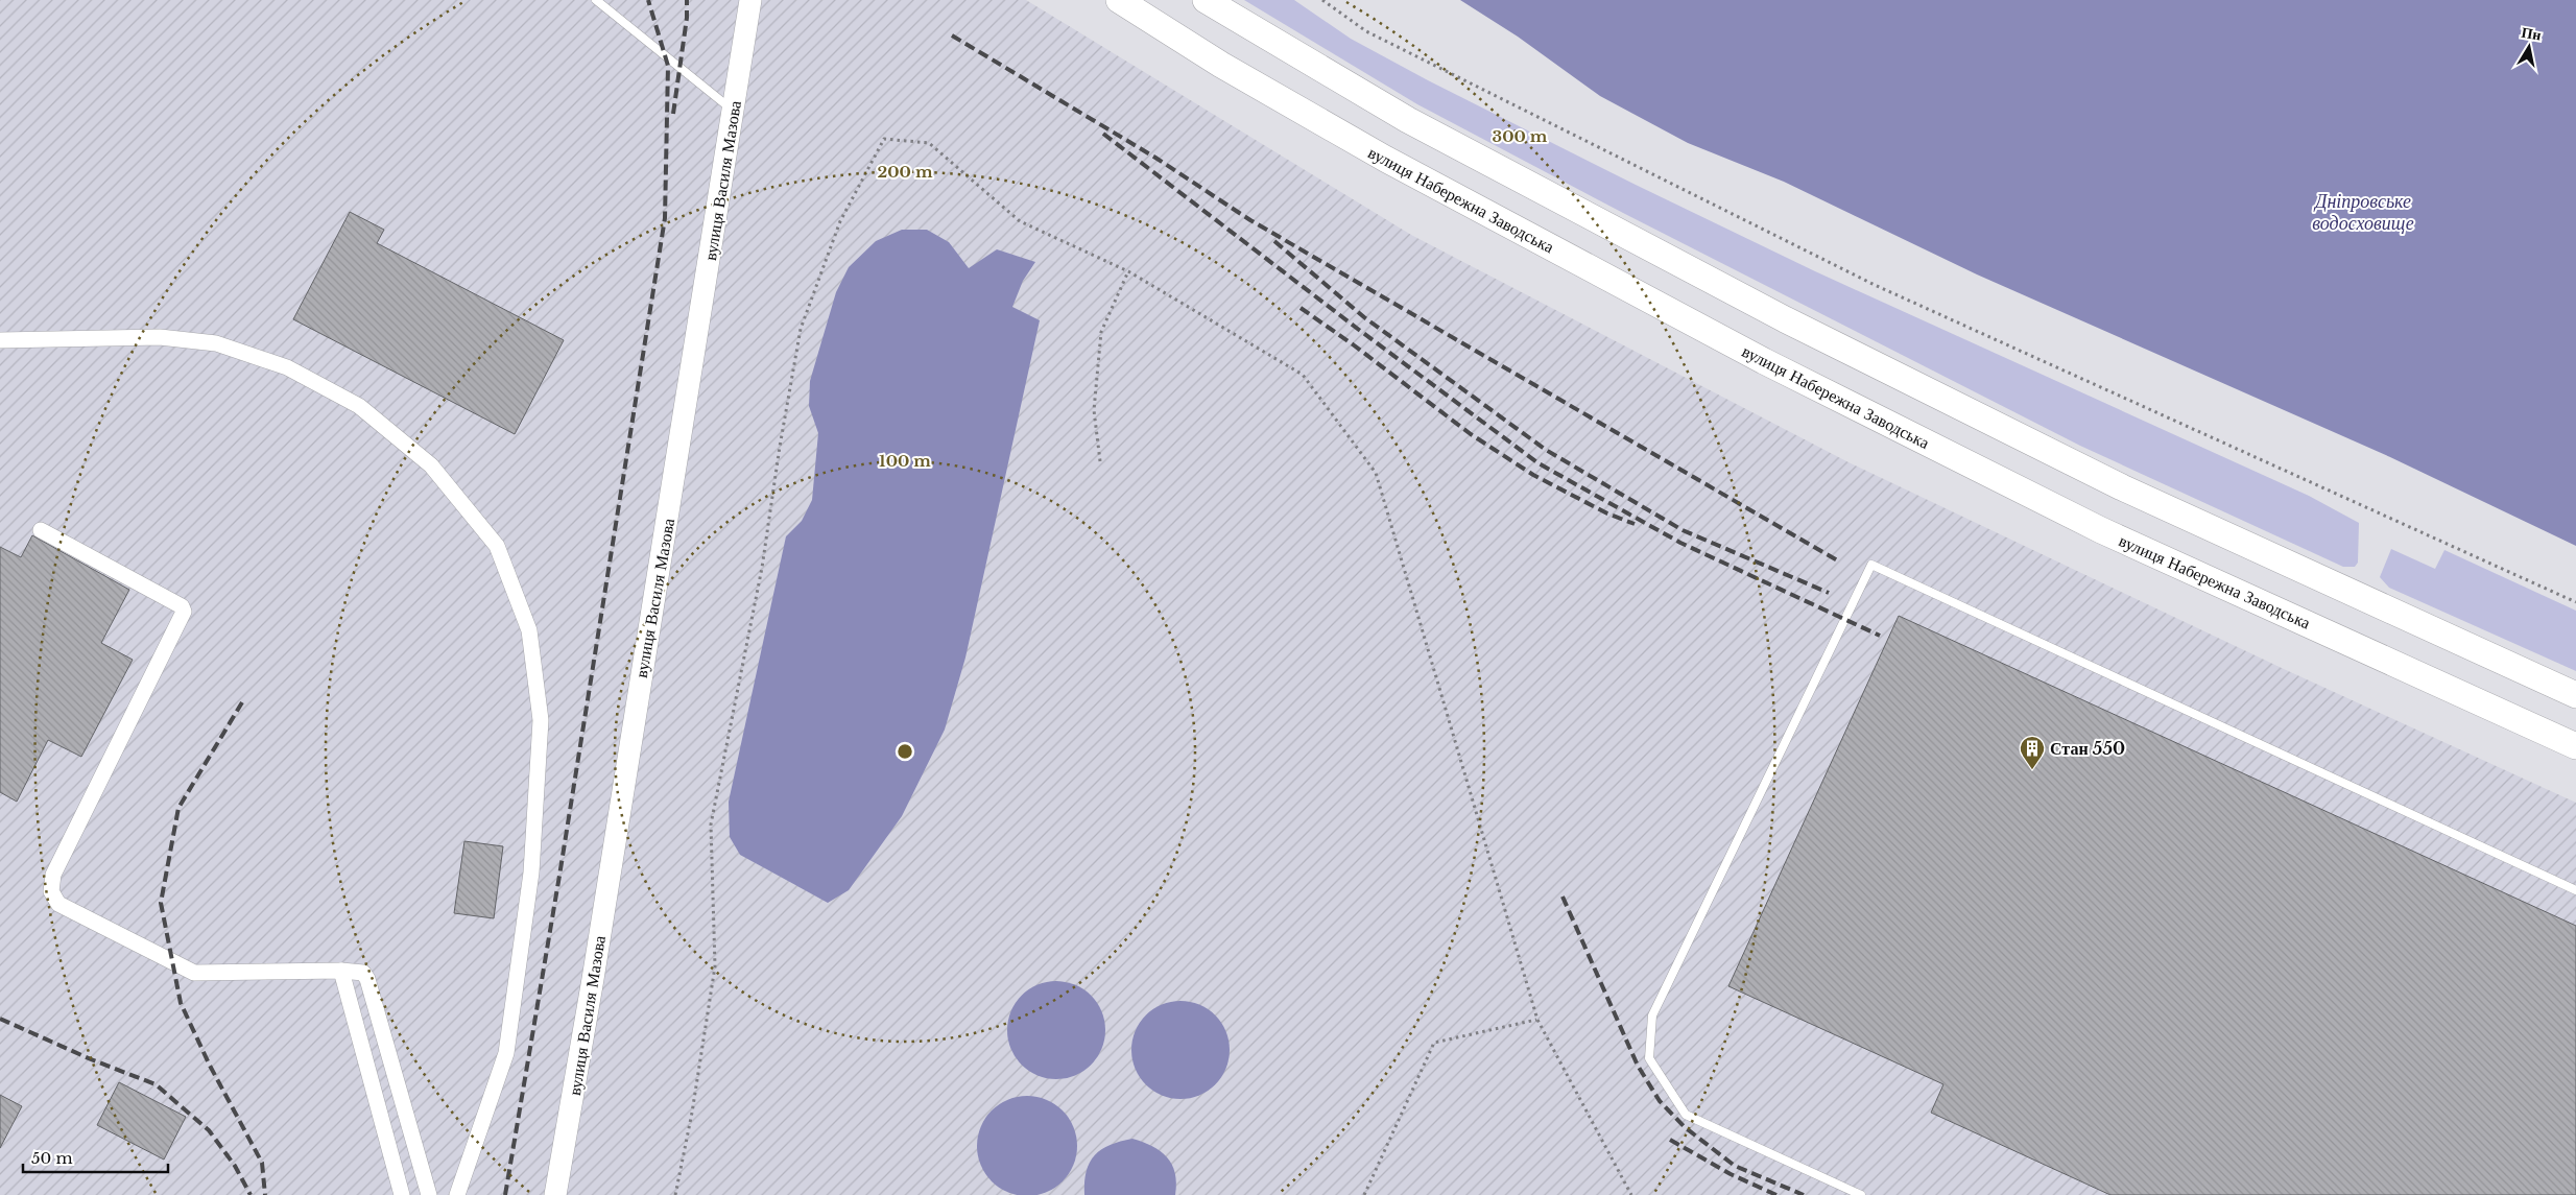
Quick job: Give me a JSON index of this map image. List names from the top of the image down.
{
  "streets": {
    "main road": ["вулиця Набережна Заводська"],
    "street": ["вулиця Василя Мазова"]
  },
  "water": ["Дніпровське водосховище"],
  "places": {
    "building": ["Стан 550"]
  },
  "scale_bar": "50 m",
  "north": "top",
  "rings": ["300 m", "200 m", "100 m"]
}
